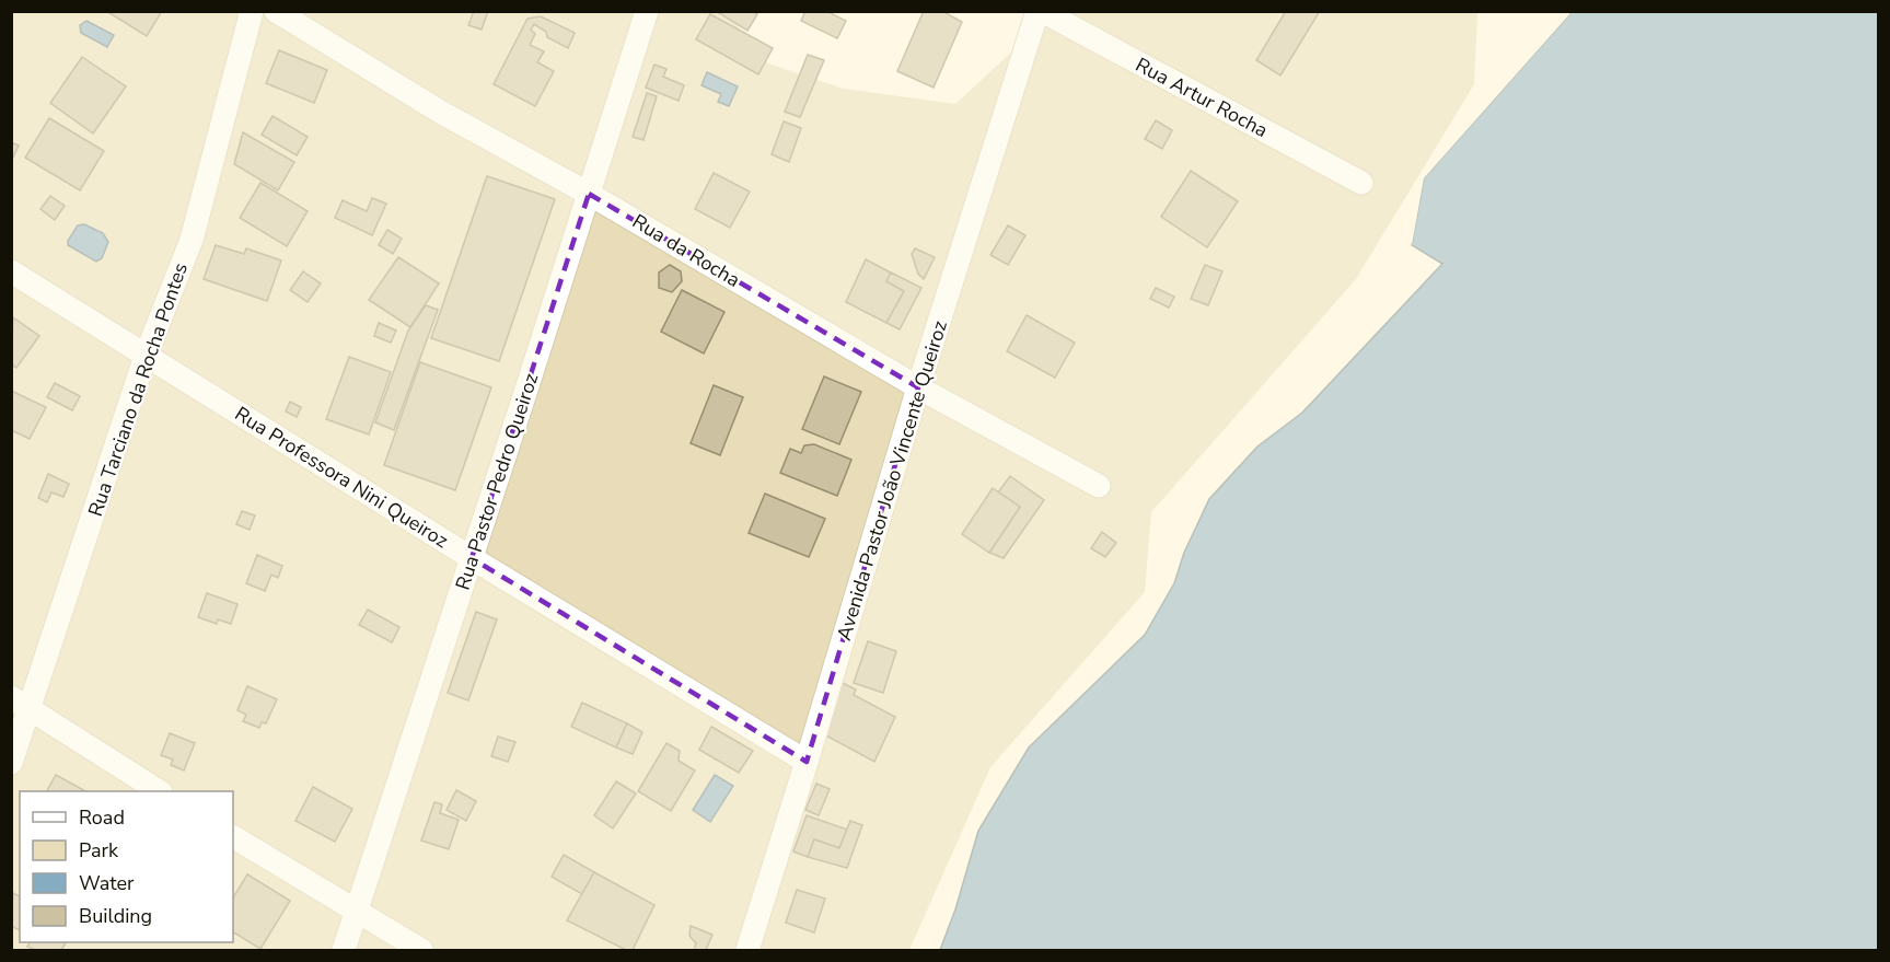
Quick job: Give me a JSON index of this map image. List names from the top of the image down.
{
  "streets": {
    "street": [
      "Rua Artur Rocha",
      "Rua da Rocha",
      "Rua Tarciano da Rocha Pontes",
      "Rua Professora Nini Queiroz",
      "Avenida Pastor João Vincente Queiroz",
      "Rua Pastor Pedro Queiroz"
    ]
  },
  "crossings": [
    ["Rua Artur Rocha", "Avenida Pastor João Vincente Queiroz"],
    ["Rua da Rocha", "Avenida Pastor João Vincente Queiroz"],
    ["Rua da Rocha", "Rua Pastor Pedro Queiroz"],
    ["Rua Tarciano da Rocha Pontes", "Rua Professora Nini Queiroz"],
    ["Rua Professora Nini Queiroz", "Avenida Pastor João Vincente Queiroz"],
    ["Rua Professora Nini Queiroz", "Rua Pastor Pedro Queiroz"]
  ],
  "legend": [
    "Road",
    "Park",
    "Water",
    "Building"
  ]
}
